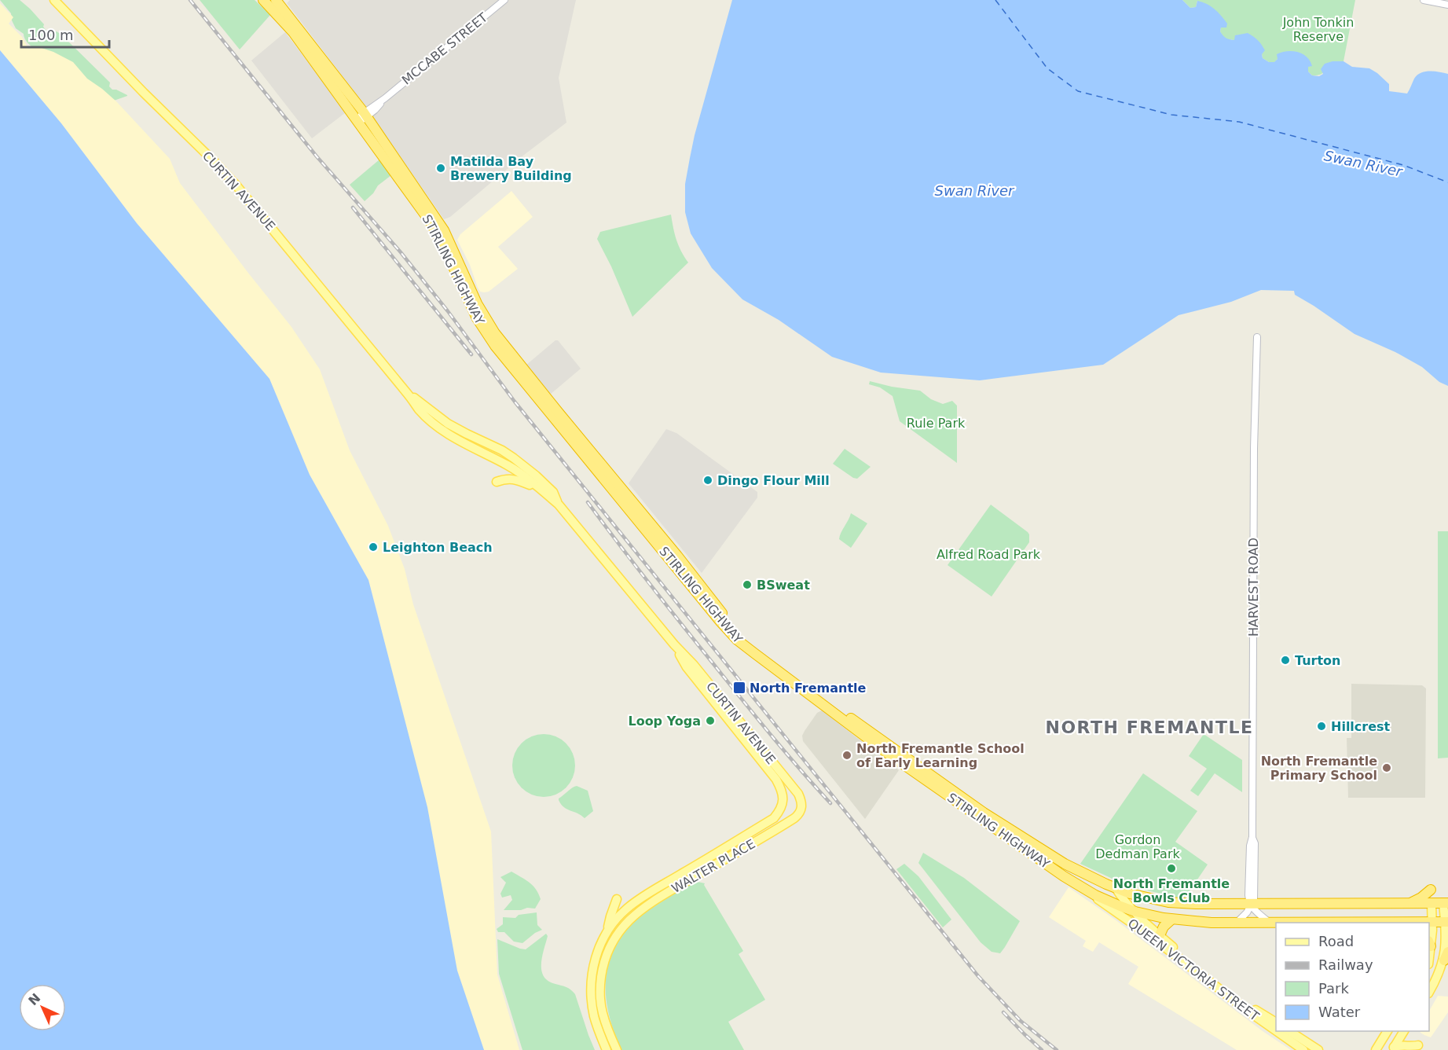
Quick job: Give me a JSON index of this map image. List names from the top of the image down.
{
  "streets": {
    "highway": ["STIRLING HIGHWAY"],
    "main road": ["CURTIN AVENUE", "WALTER PLACE", "QUEEN VICTORIA STREET"],
    "street": ["MCCABE STREET", "HARVEST ROAD"]
  },
  "crossings": [
    ["MCCABE STREET", "STIRLING HIGHWAY"],
    ["CURTIN AVENUE", "WALTER PLACE"],
    ["STIRLING HIGHWAY", "HARVEST ROAD"],
    ["STIRLING HIGHWAY", "QUEEN VICTORIA STREET"]
  ],
  "districts": ["NORTH FREMANTLE"],
  "water": ["Swan River"],
  "parks": [
    "John Tonkin Reserve",
    "Rule Park",
    "Alfred Road Park",
    "Gordon Dedman Park"
  ],
  "places": {
    "other": [
      "Matilda Bay Brewery Building",
      "Dingo Flour Mill",
      "Leighton Beach",
      "BSweat",
      "Turton",
      "Loop Yoga",
      "Hillcrest",
      "North Fremantle School of Early Learning",
      "North Fremantle Primary School",
      "North Fremantle Bowls Club"
    ],
    "transit": ["North Fremantle"]
  },
  "legend": [
    "Road",
    "Railway",
    "Park",
    "Water"
  ],
  "scale_bar": "100 m",
  "north": "top left"
}
